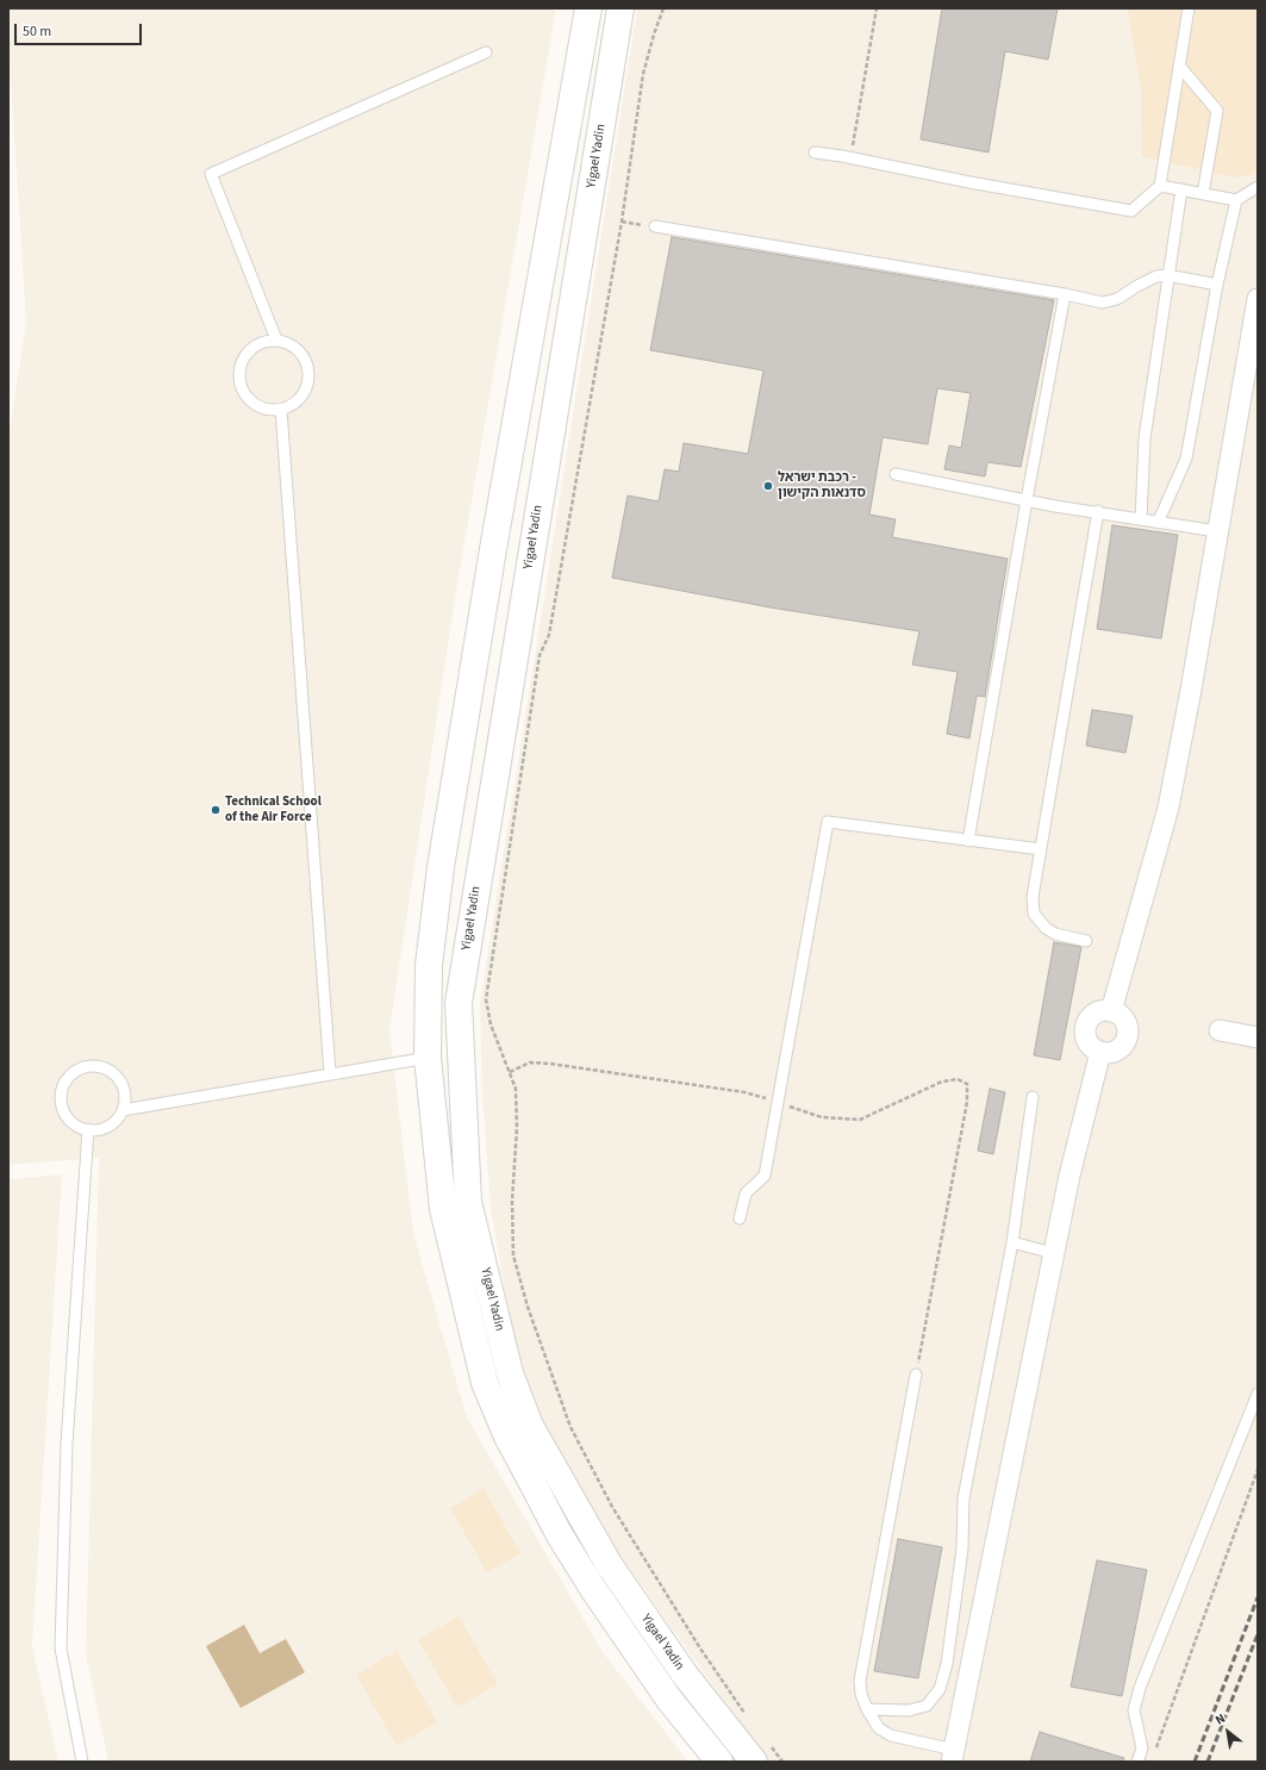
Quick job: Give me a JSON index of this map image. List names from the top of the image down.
{
  "streets": {
    "main road": ["Yigael Yadin"]
  },
  "places": ["רכבת ישראל - סדנאות הקישון", "Technical School of the Air Force"],
  "scale_bar": "50 m",
  "north": "top left"
}
